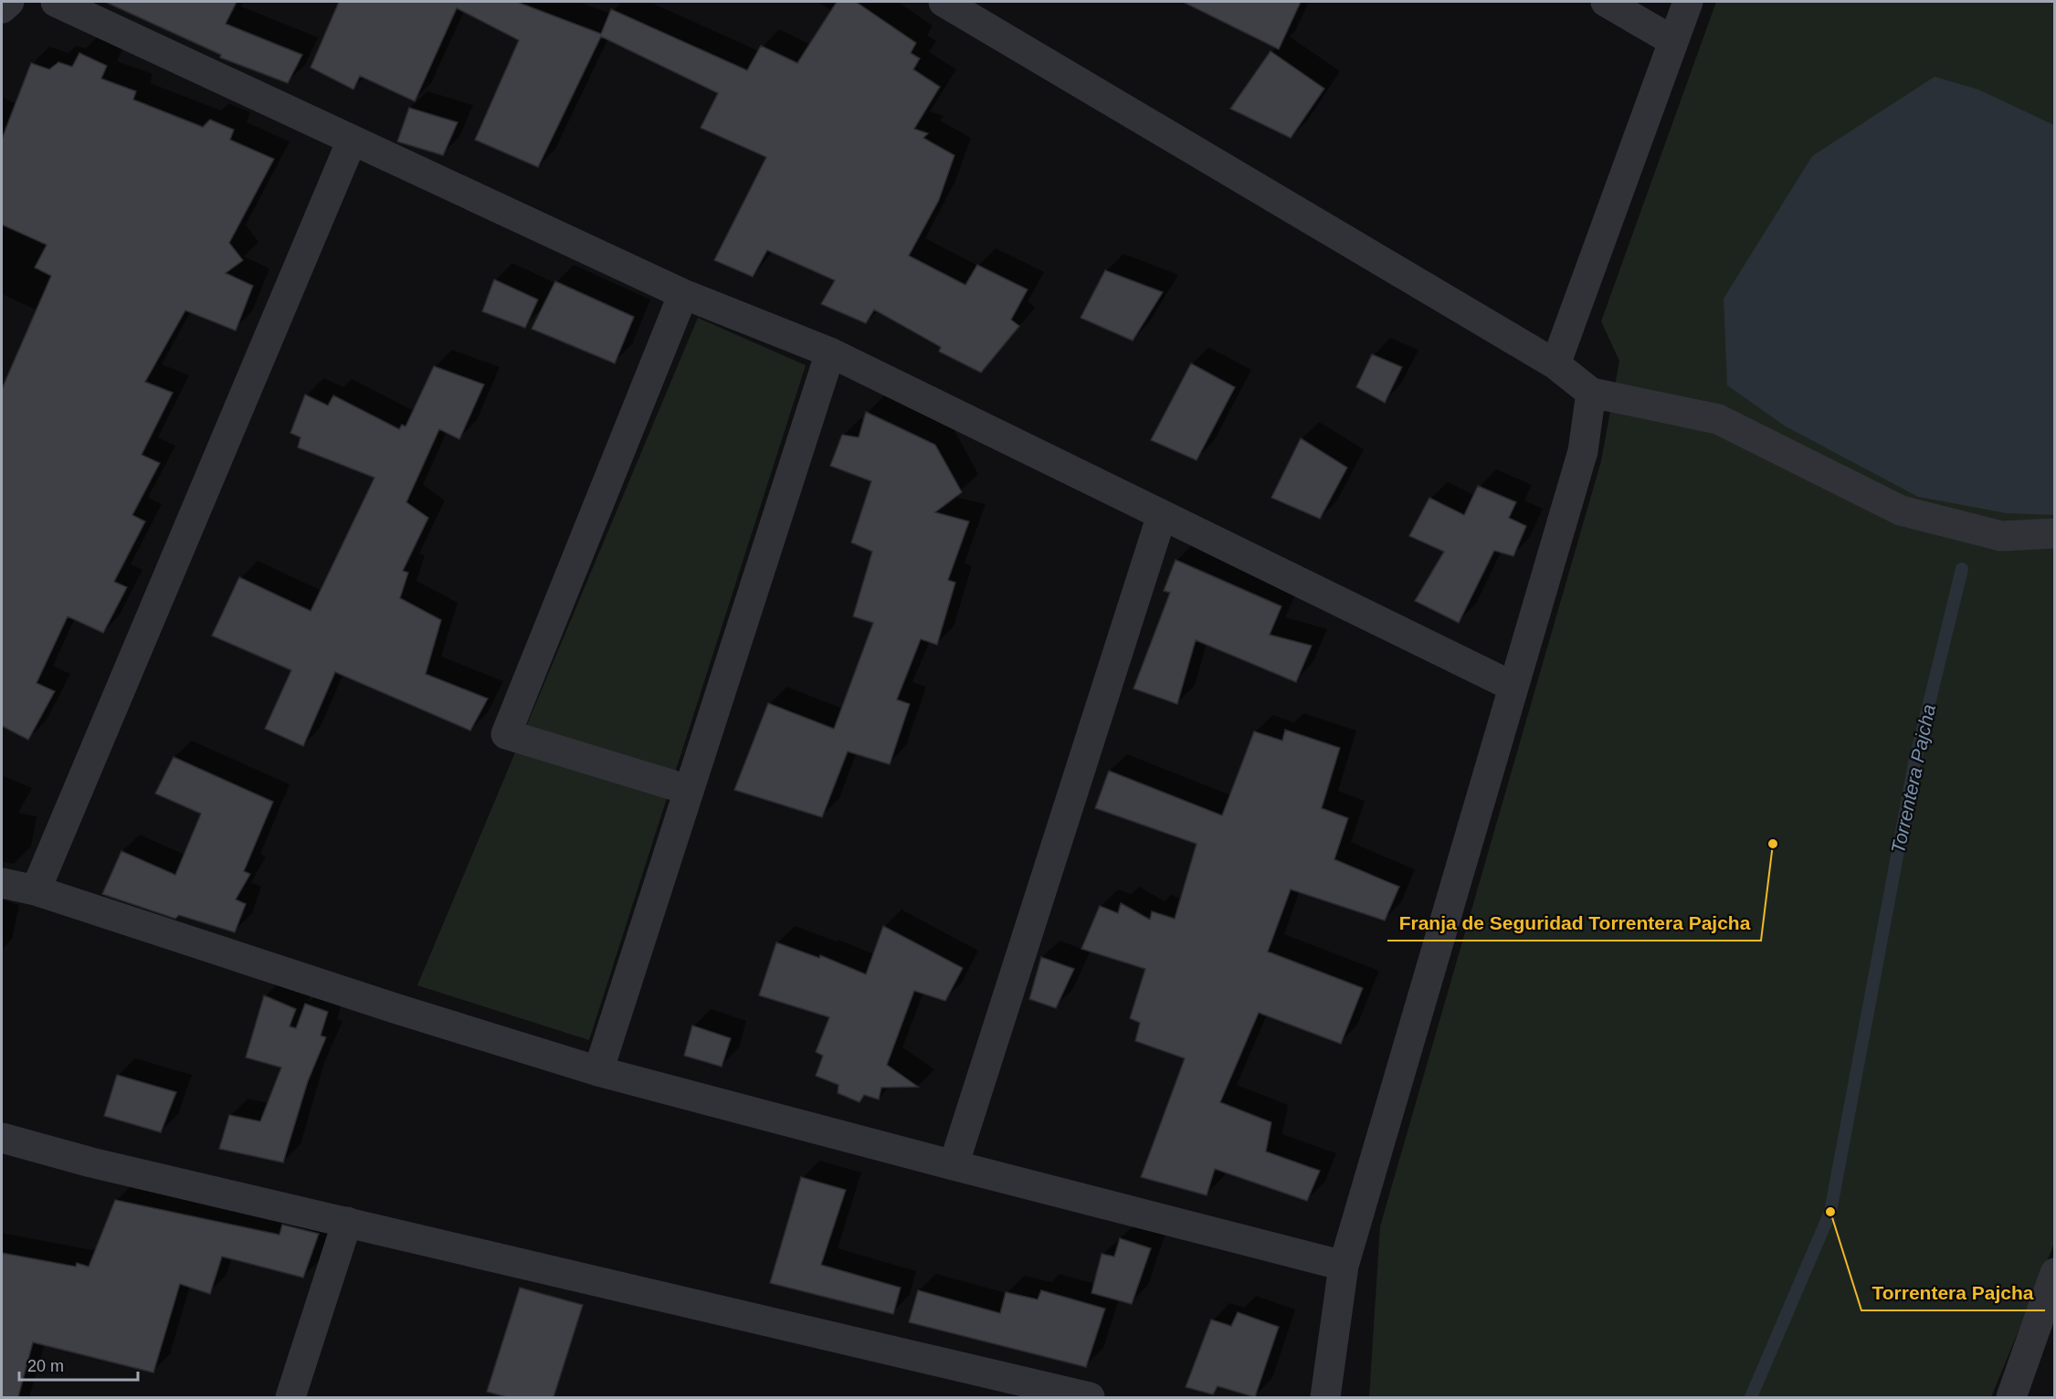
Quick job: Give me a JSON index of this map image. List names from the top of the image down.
{
  "water": ["Torrentera Pajcha"],
  "places": ["Franja de Seguridad Torrentera Pajcha", "Torrentera Pajcha"],
  "scale_bar": "20 m"
}
